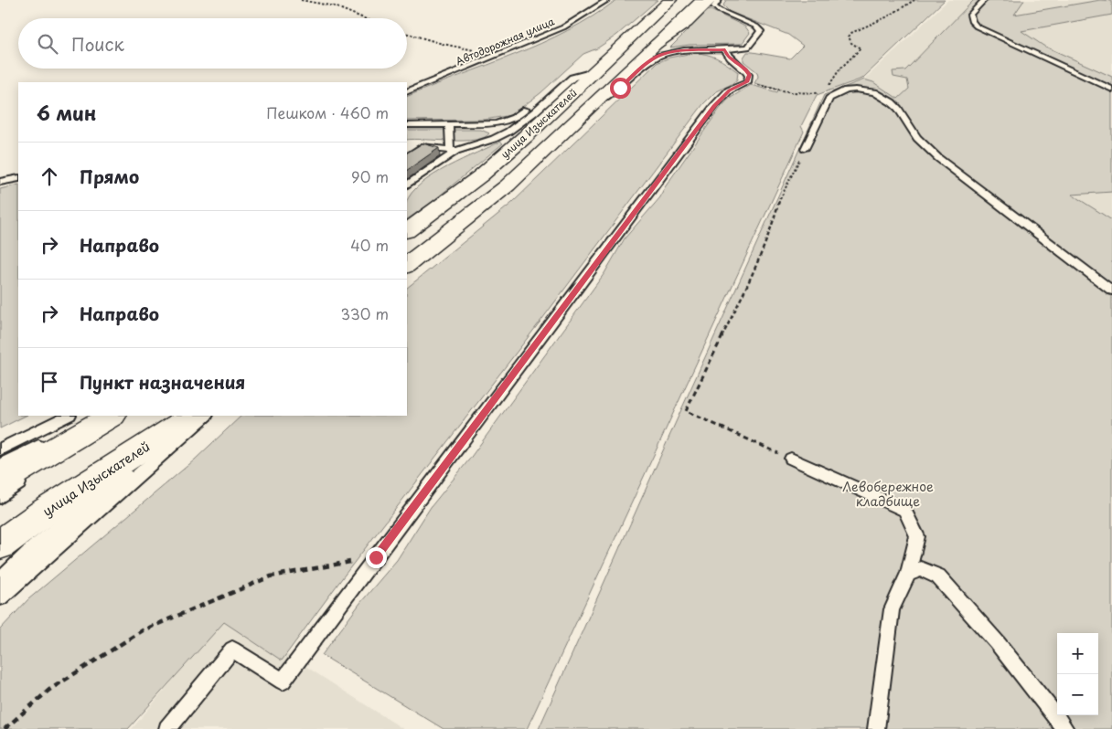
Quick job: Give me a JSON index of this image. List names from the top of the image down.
{
  "streets": {
    "highway": ["улица Изыскателей"],
    "lane": ["Автодорожная улица"]
  },
  "parks": ["Левобережное кладбище"],
  "page": {
    "search": "Поиск",
    "heading": ["6 мин", "Пешком · 460 m"],
    "list": [
      ["Прямо", "90 m"],
      ["Направо", "40 m"],
      ["Направо", "330 m"],
      "Пункт назначения"
    ],
    "map_buttons": ["+", "−"]
  }
}
